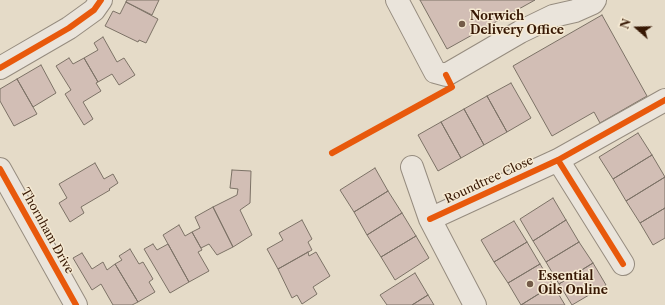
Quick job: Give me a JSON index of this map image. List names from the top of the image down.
{
  "streets": {
    "street": ["Roundtree Close", "Thornham Drive"]
  },
  "places": ["Norwich Delivery Office", "Essential Oils Online"],
  "north": "left"
}
